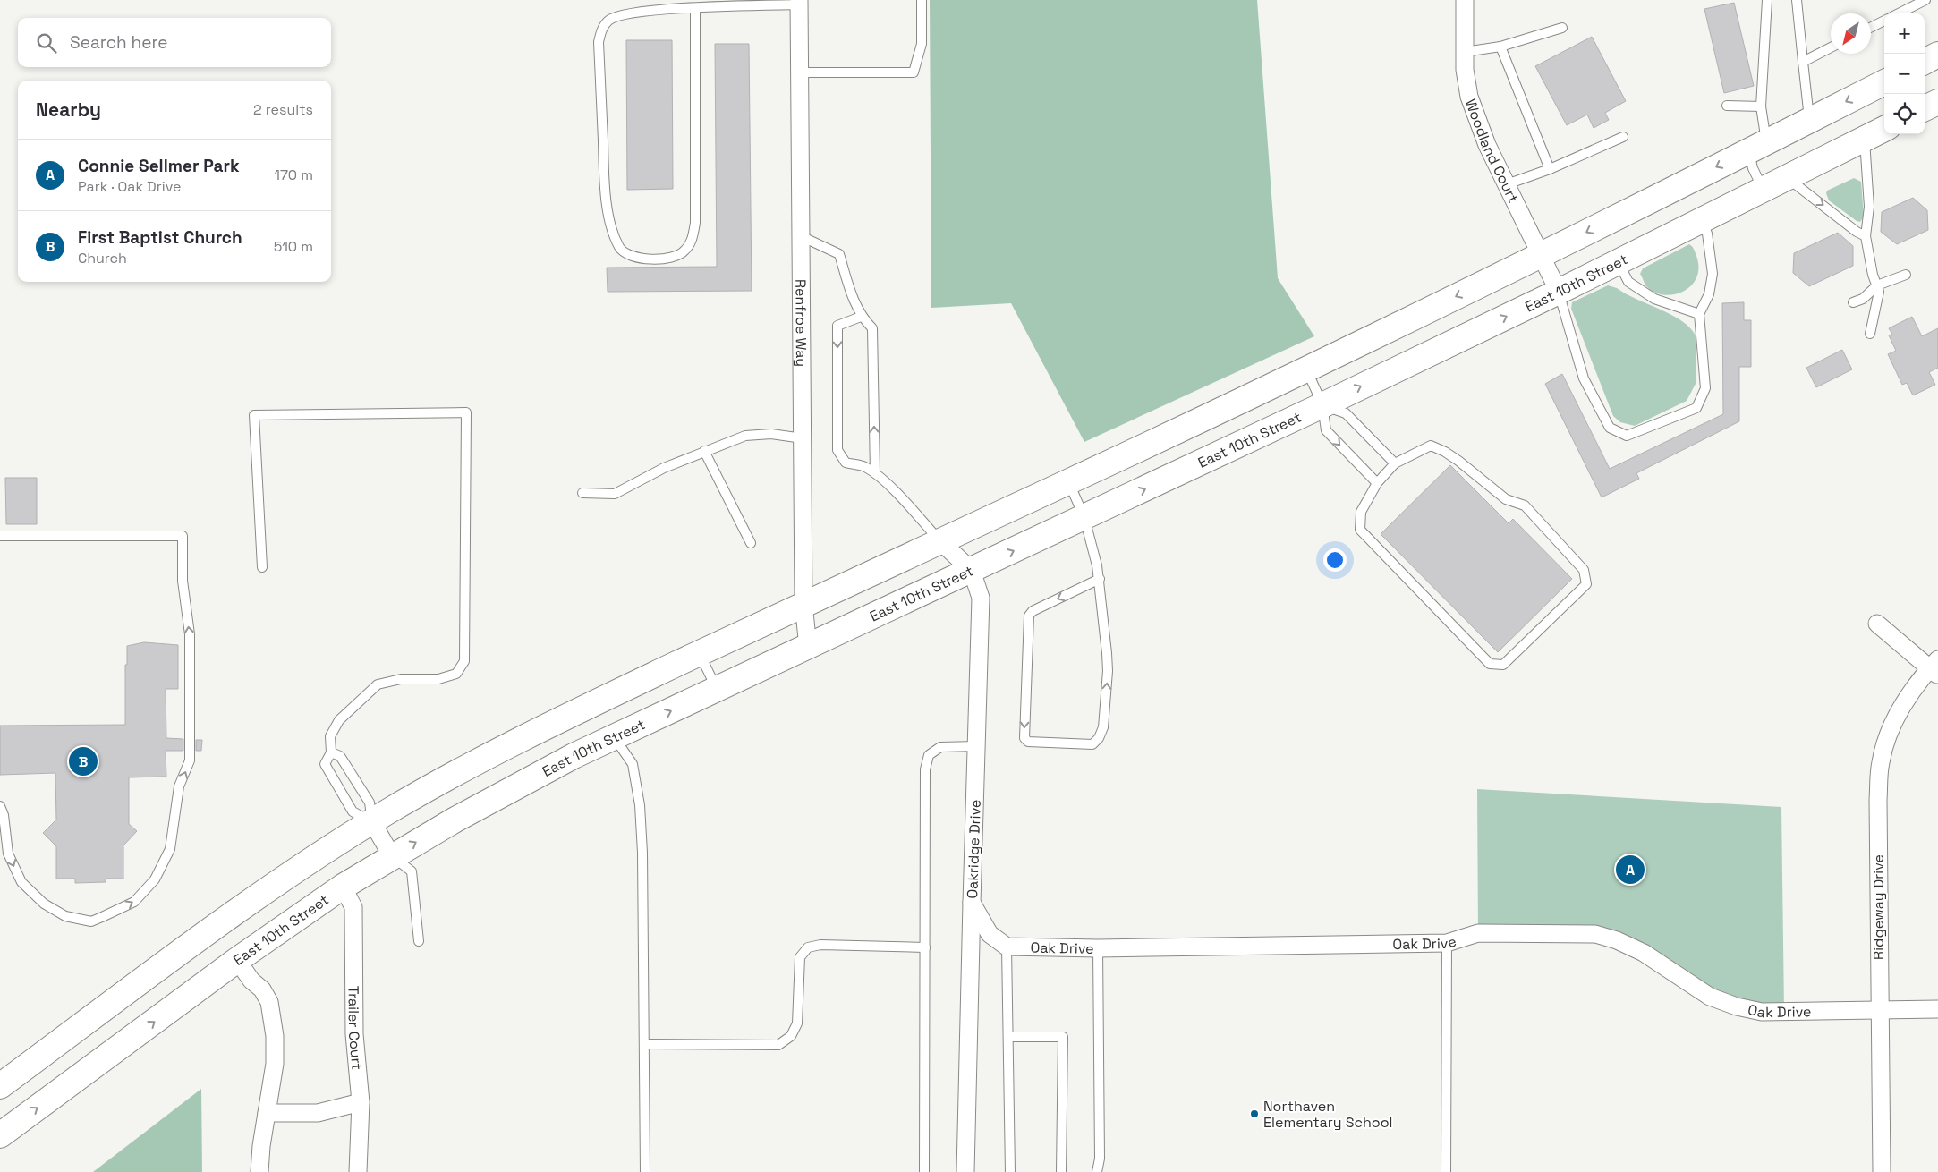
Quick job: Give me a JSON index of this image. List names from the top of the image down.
{
  "streets": {
    "main road": ["East 10th Street"],
    "street": [
      "Woodland Court",
      "Renfroe Way",
      "Oakridge Drive",
      "Ridgeway Drive",
      "Oak Drive",
      "Trailer Court"
    ]
  },
  "crossings": [
    ["Woodland Court", "East 10th Street"],
    ["East 10th Street", "Renfroe Way"],
    ["East 10th Street", "Oakridge Drive"],
    ["East 10th Street", "Trailer Court"],
    ["Ridgeway Drive", "Oak Drive"]
  ],
  "places": ["Northaven Elementary School"],
  "north": "bottom left",
  "page": {
    "map_buttons": ["+", "−"],
    "search": "Search here",
    "heading": ["Nearby", "2 results"],
    "list": [
      {
        "mark": "A",
        "name": "Connie Sellmer Park",
        "note": "Park · Oak Drive",
        "value": "170 m"
      },
      {
        "mark": "B",
        "name": "First Baptist Church",
        "note": "Church",
        "value": "510 m"
      }
    ],
    "pins": ["B", "A"]
  }
}
